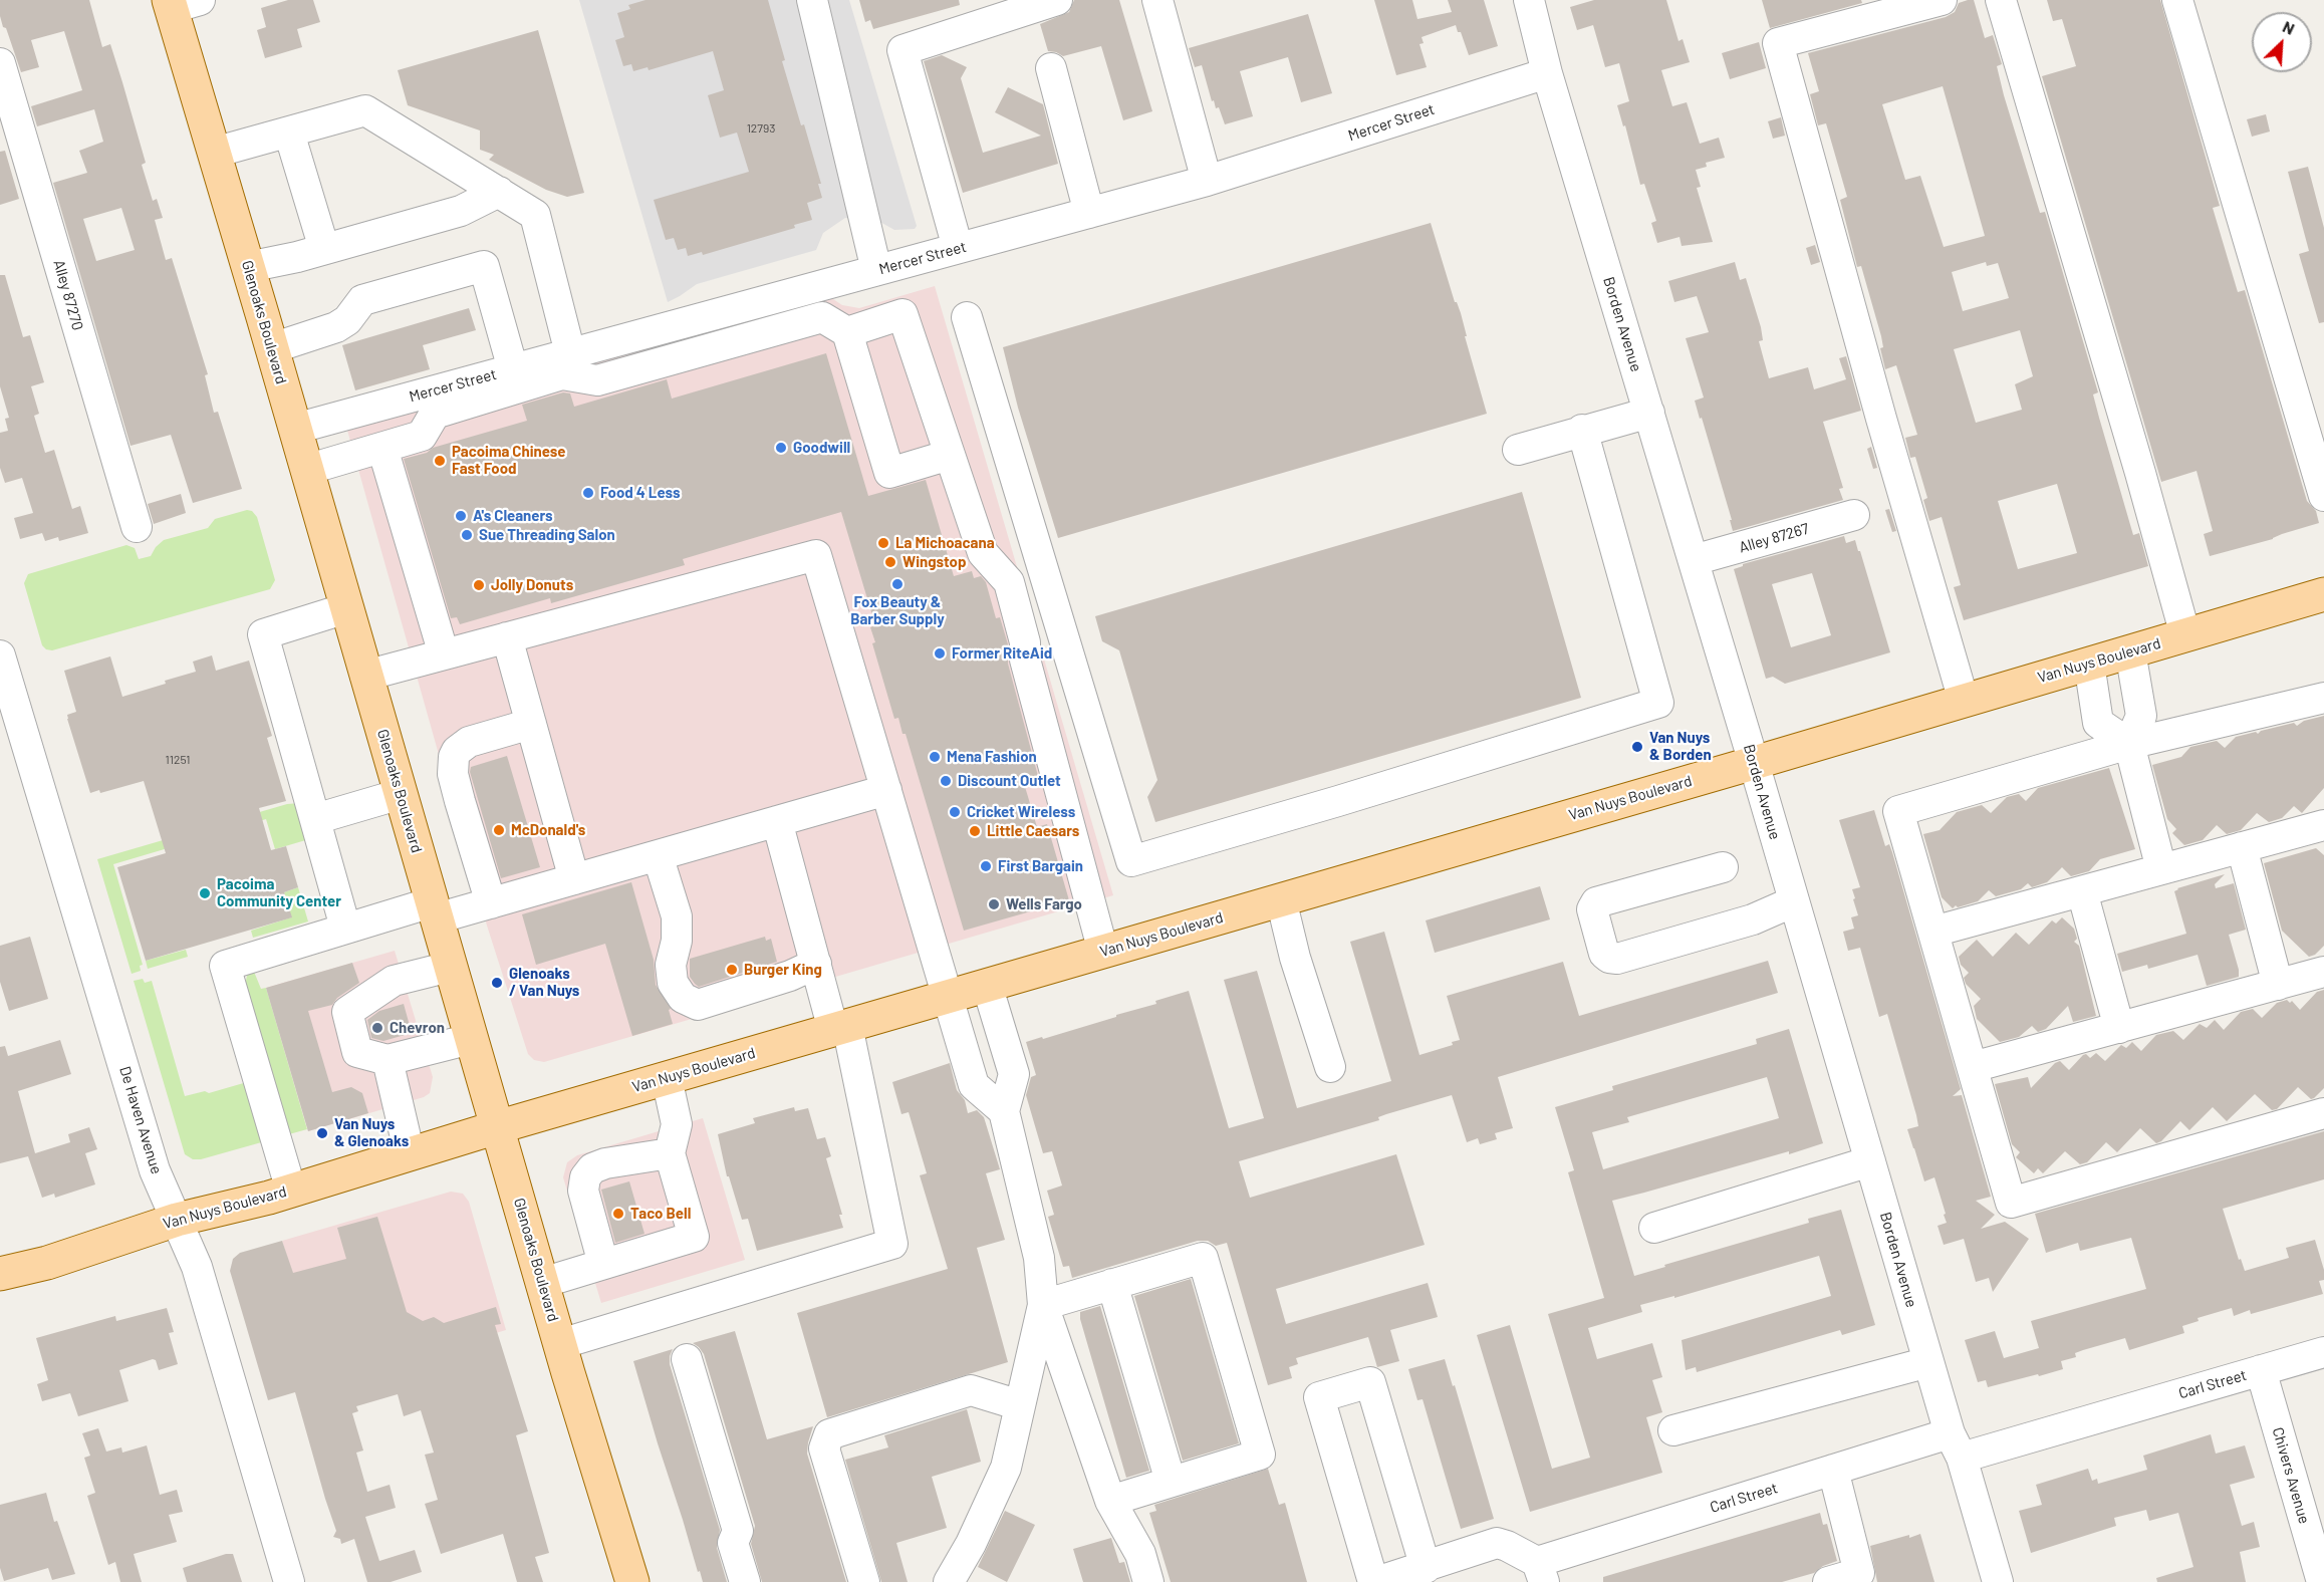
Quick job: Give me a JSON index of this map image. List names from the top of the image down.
{
  "streets": {
    "main road": ["Glenoaks Boulevard", "Van Nuys Boulevard"],
    "street": [
      "Mercer Street",
      "Alley 87270",
      "Borden Avenue",
      "Alley 87267",
      "De Haven Avenue",
      "Carl Street",
      "Chivers Avenue"
    ]
  },
  "crossings": [
    ["Mercer Street", "Glenoaks Boulevard"],
    ["Mercer Street", "Borden Avenue"],
    ["Glenoaks Boulevard", "Van Nuys Boulevard"],
    ["Borden Avenue", "Alley 87267"],
    ["Borden Avenue", "Van Nuys Boulevard"],
    ["Borden Avenue", "Carl Street"],
    ["Van Nuys Boulevard", "De Haven Avenue"],
    ["Carl Street", "Chivers Avenue"]
  ],
  "places": [
    "Goodwill",
    "Pacoima Chinese Fast Food",
    "Food 4 Less",
    "A's Cleaners",
    "Sue Threading Salon",
    "La Michoacana",
    "Wingstop",
    "Fox Beauty & Barber Supply",
    "Jolly Donuts",
    "Former RiteAid",
    "Van Nuys & Borden",
    "Mena Fashion",
    "Discount Outlet",
    "Cricket Wireless",
    "McDonald's",
    "Little Caesars",
    "First Bargain",
    "Pacoima Community Center",
    "Wells Fargo",
    "Burger King",
    "Glenoaks / Van Nuys",
    "Chevron",
    "Van Nuys & Glenoaks",
    "Taco Bell"
  ],
  "house_numbers": ["12793", "11251"],
  "north": "top right"
}
